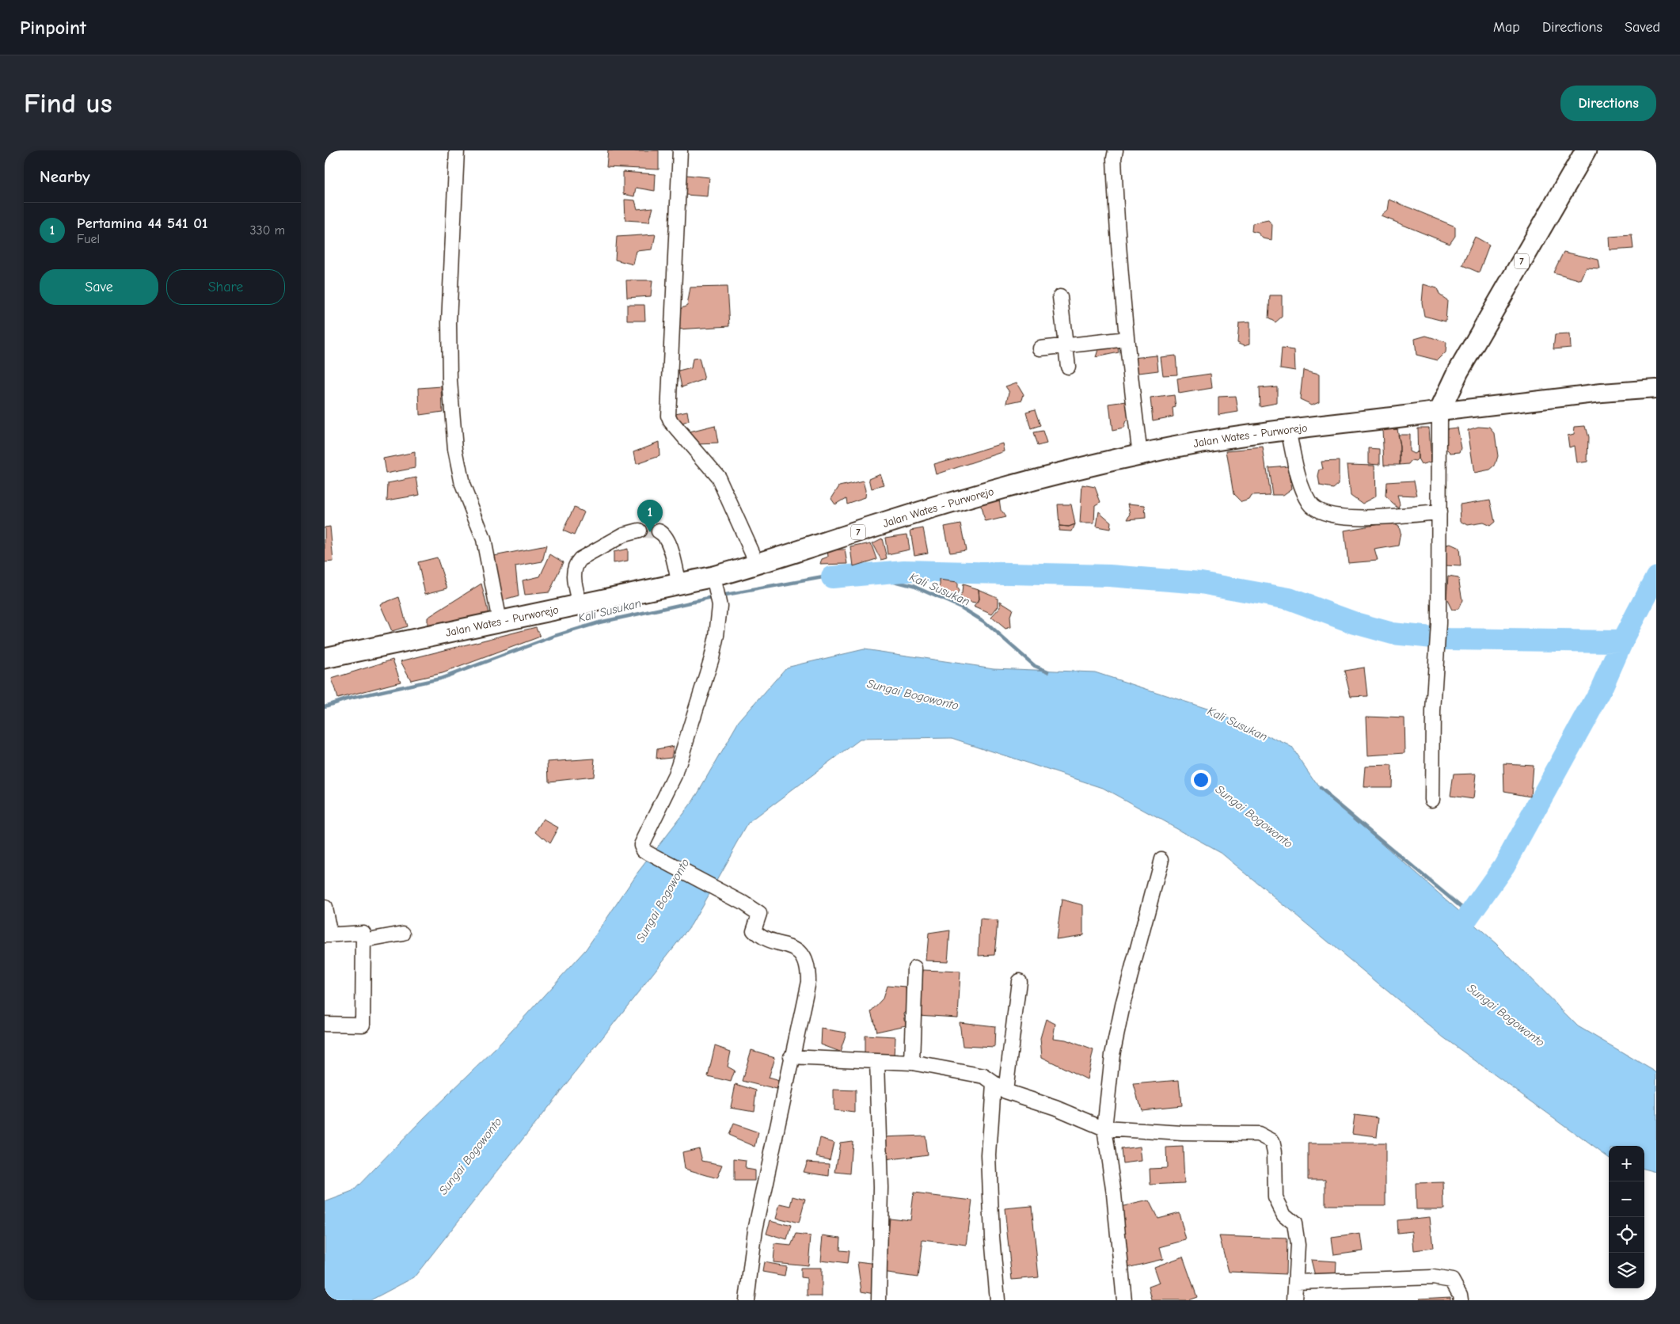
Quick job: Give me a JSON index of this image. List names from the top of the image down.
{
  "streets": {
    "highway": ["7", "Jalan Wates - Purworejo"]
  },
  "crossings": [
    ["7", "Jalan Wates - Purworejo"]
  ],
  "water": ["Kali Susukan", "Sungai Bogowonto"],
  "page": {
    "header": "Pinpoint",
    "nav": ["Map", "Directions", "Saved"],
    "buttons": [
      "Directions",
      ["Save", "Share"]
    ],
    "title": "Find us",
    "heading": "Nearby",
    "list": [
      {
        "mark": "1",
        "name": "Pertamina 44 541 01",
        "note": "Fuel",
        "value": "330 m"
      }
    ],
    "pins": "1",
    "map_buttons": ["+", "−"]
  }
}
